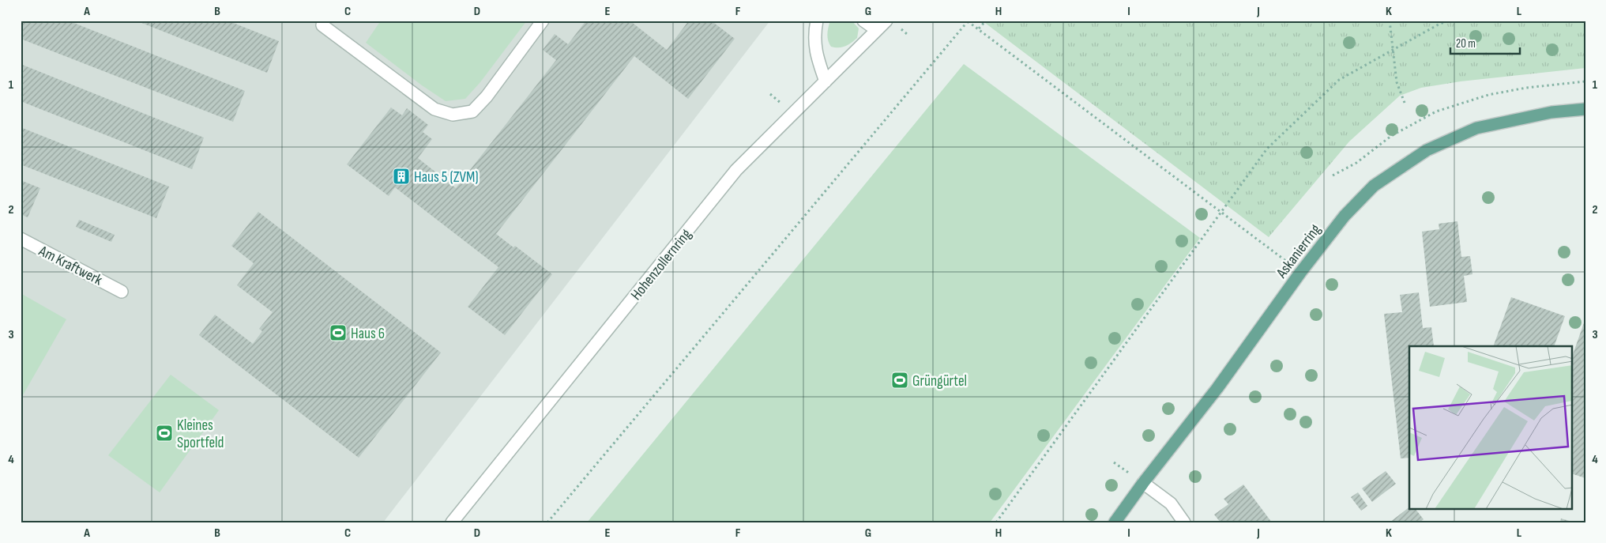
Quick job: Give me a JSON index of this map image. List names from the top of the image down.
{
  "streets": {
    "main road": ["Askanierring"],
    "street": ["Hohenzollernring", "Am Kraftwerk"]
  },
  "places": {
    "building": ["Haus 5 (ZVM)"],
    "sports": ["Haus 6", "Grüngürtel", "Kleines Sportfeld"]
  },
  "scale_bar": "20 m",
  "grid": {
    "columns": [
      "A",
      "B",
      "C",
      "D",
      "E",
      "F",
      "G",
      "H",
      "I",
      "J",
      "K",
      "L"
    ],
    "rows": [
      "1",
      "2",
      "3",
      "4"
    ]
  }
}
